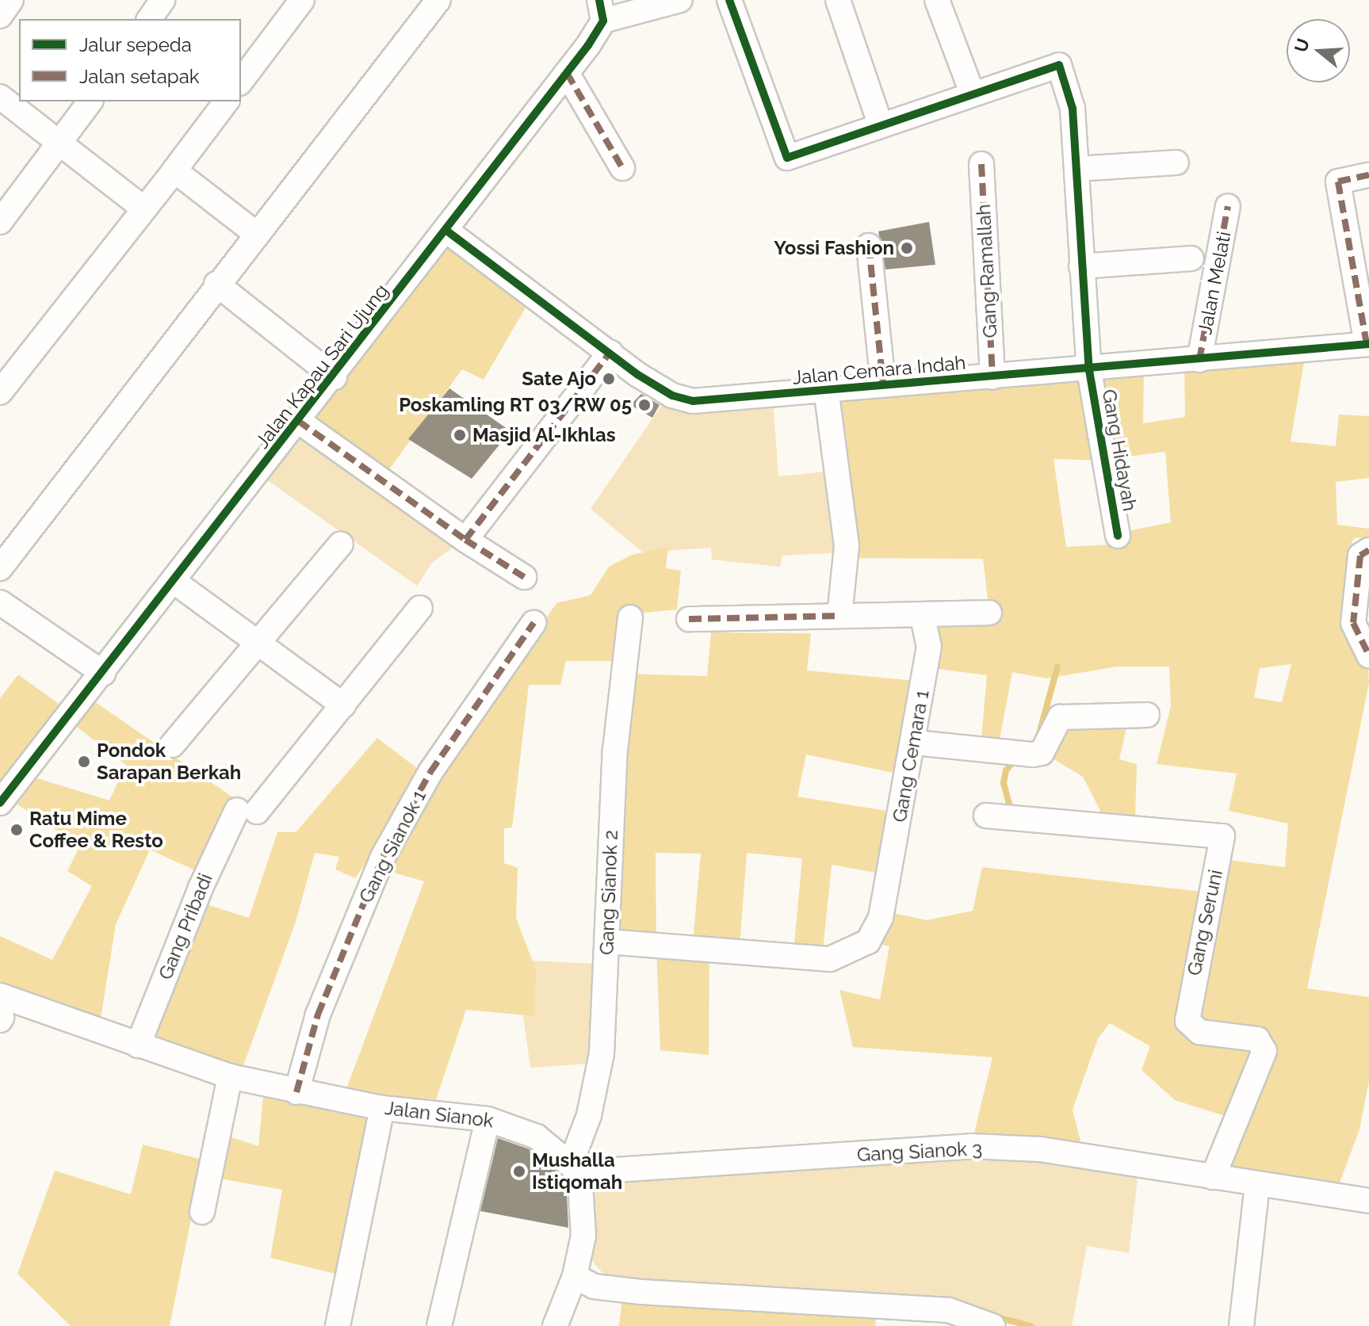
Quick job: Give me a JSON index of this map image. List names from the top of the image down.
{
  "streets": {
    "street": [
      "Gang Ramallah",
      "Jalan Melati",
      "Jalan Kapau Sari Ujung",
      "Jalan Cemara Indah",
      "Gang Hidayah",
      "Gang Cemara 1",
      "Gang Sianok 1",
      "Gang Sianok 2",
      "Gang Seruni",
      "Gang Pribadi",
      "Jalan Sianok",
      "Gang Sianok 3"
    ]
  },
  "crossings": [
    ["Gang Ramallah", "Jalan Cemara Indah"],
    ["Jalan Melati", "Jalan Cemara Indah"],
    ["Jalan Kapau Sari Ujung", "Jalan Cemara Indah"],
    ["Jalan Cemara Indah", "Gang Hidayah"],
    ["Gang Cemara 1", "Gang Sianok 2"],
    ["Gang Sianok 1", "Jalan Sianok"],
    ["Gang Sianok 2", "Jalan Sianok"],
    ["Gang Sianok 2", "Gang Sianok 3"],
    ["Gang Seruni", "Gang Sianok 3"],
    ["Gang Pribadi", "Jalan Sianok"],
    ["Jalan Sianok", "Gang Sianok 3"]
  ],
  "places": [
    "Yossi Fashion",
    "Sate Ajo",
    "Poskamling RT 03/RW 05",
    "Masjid Al-Ikhlas",
    "Pondok Sarapan Berkah",
    "Ratu Mime Coffee & Resto",
    "Mushalla Istiqomah"
  ],
  "legend": ["Jalur sepeda", "Jalan setapak"],
  "north": "left"
}
